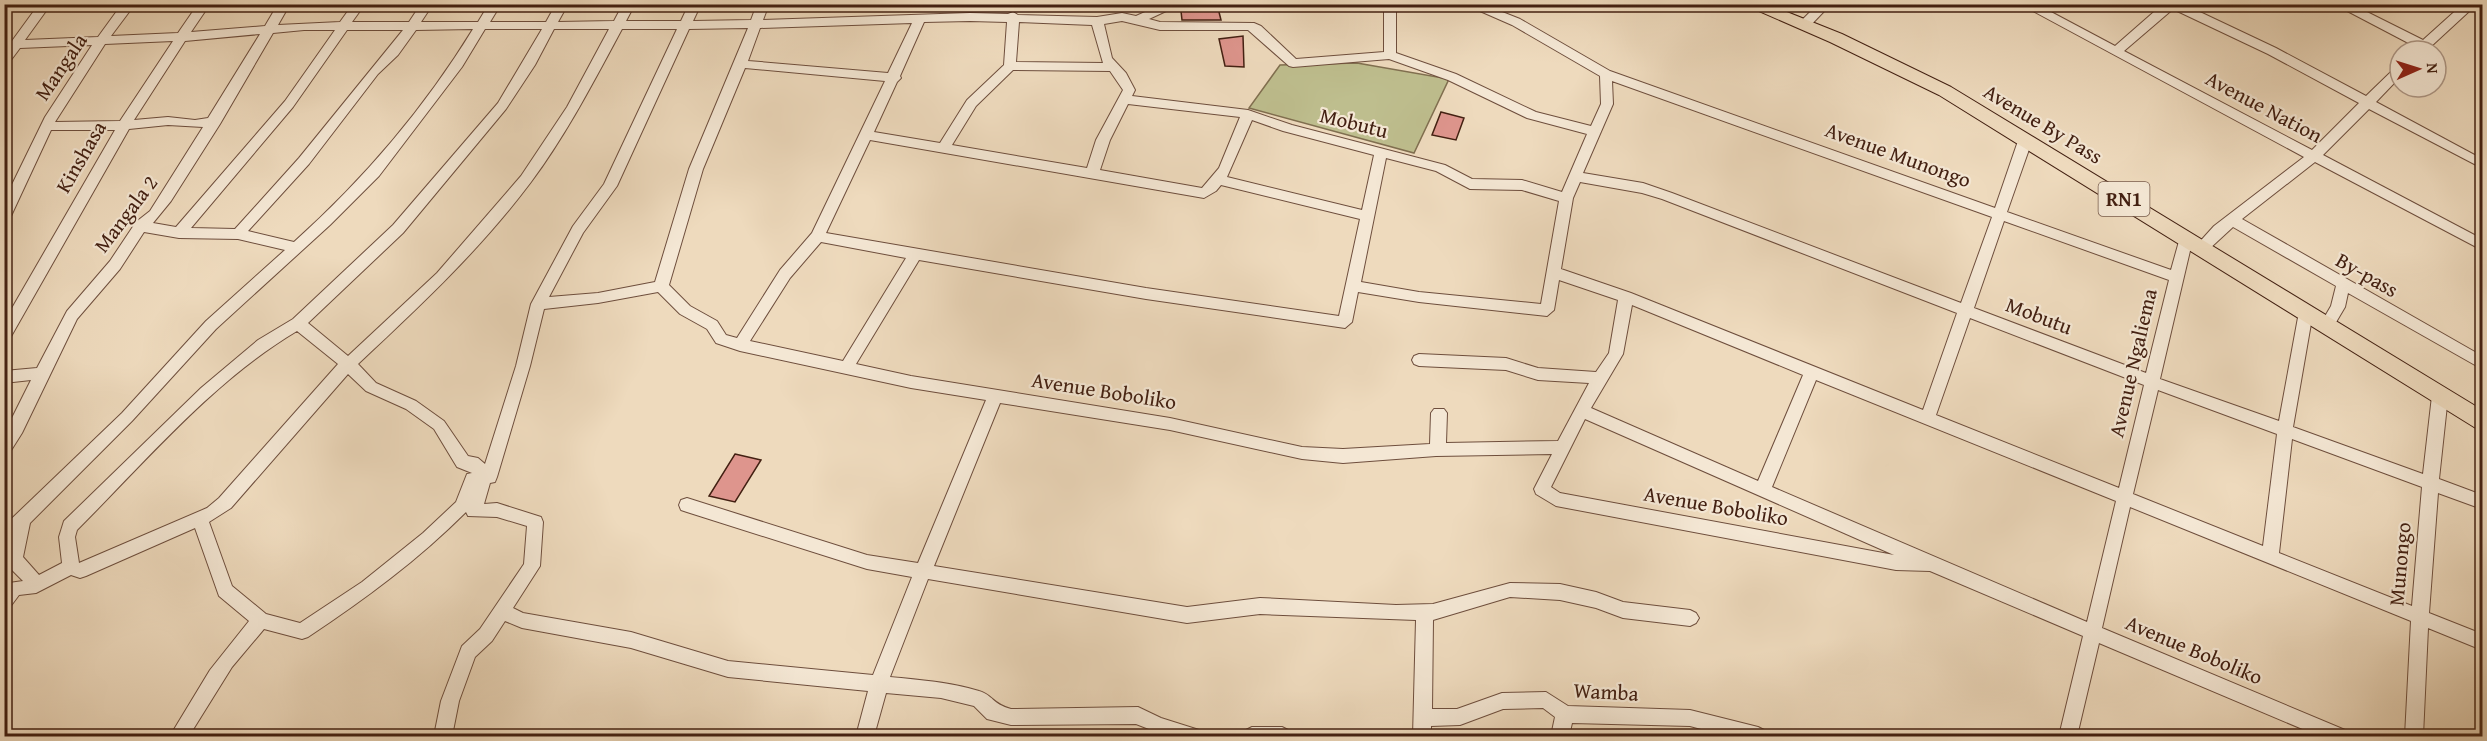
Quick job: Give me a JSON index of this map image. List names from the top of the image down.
{
  "streets": {
    "highway": ["Avenue By Pass", "RN1"],
    "street": [
      "Mangala",
      "Avenue Nation",
      "Mobutu",
      "Avenue Munongo",
      "Kinshasa",
      "Mangala 2",
      "By-pass",
      "Avenue Ngaliema",
      "Avenue Boboliko",
      "Munongo",
      "Wamba"
    ]
  },
  "crossings": [
    ["Mobutu", "Avenue Ngaliema"],
    ["Mobutu", "Munongo"],
    ["Avenue By Pass", "Avenue Ngaliema"],
    ["Avenue By Pass", "Munongo"],
    ["Avenue Munongo", "Avenue Ngaliema"],
    ["Avenue Ngaliema", "Avenue Boboliko"]
  ],
  "north": "right"
}
